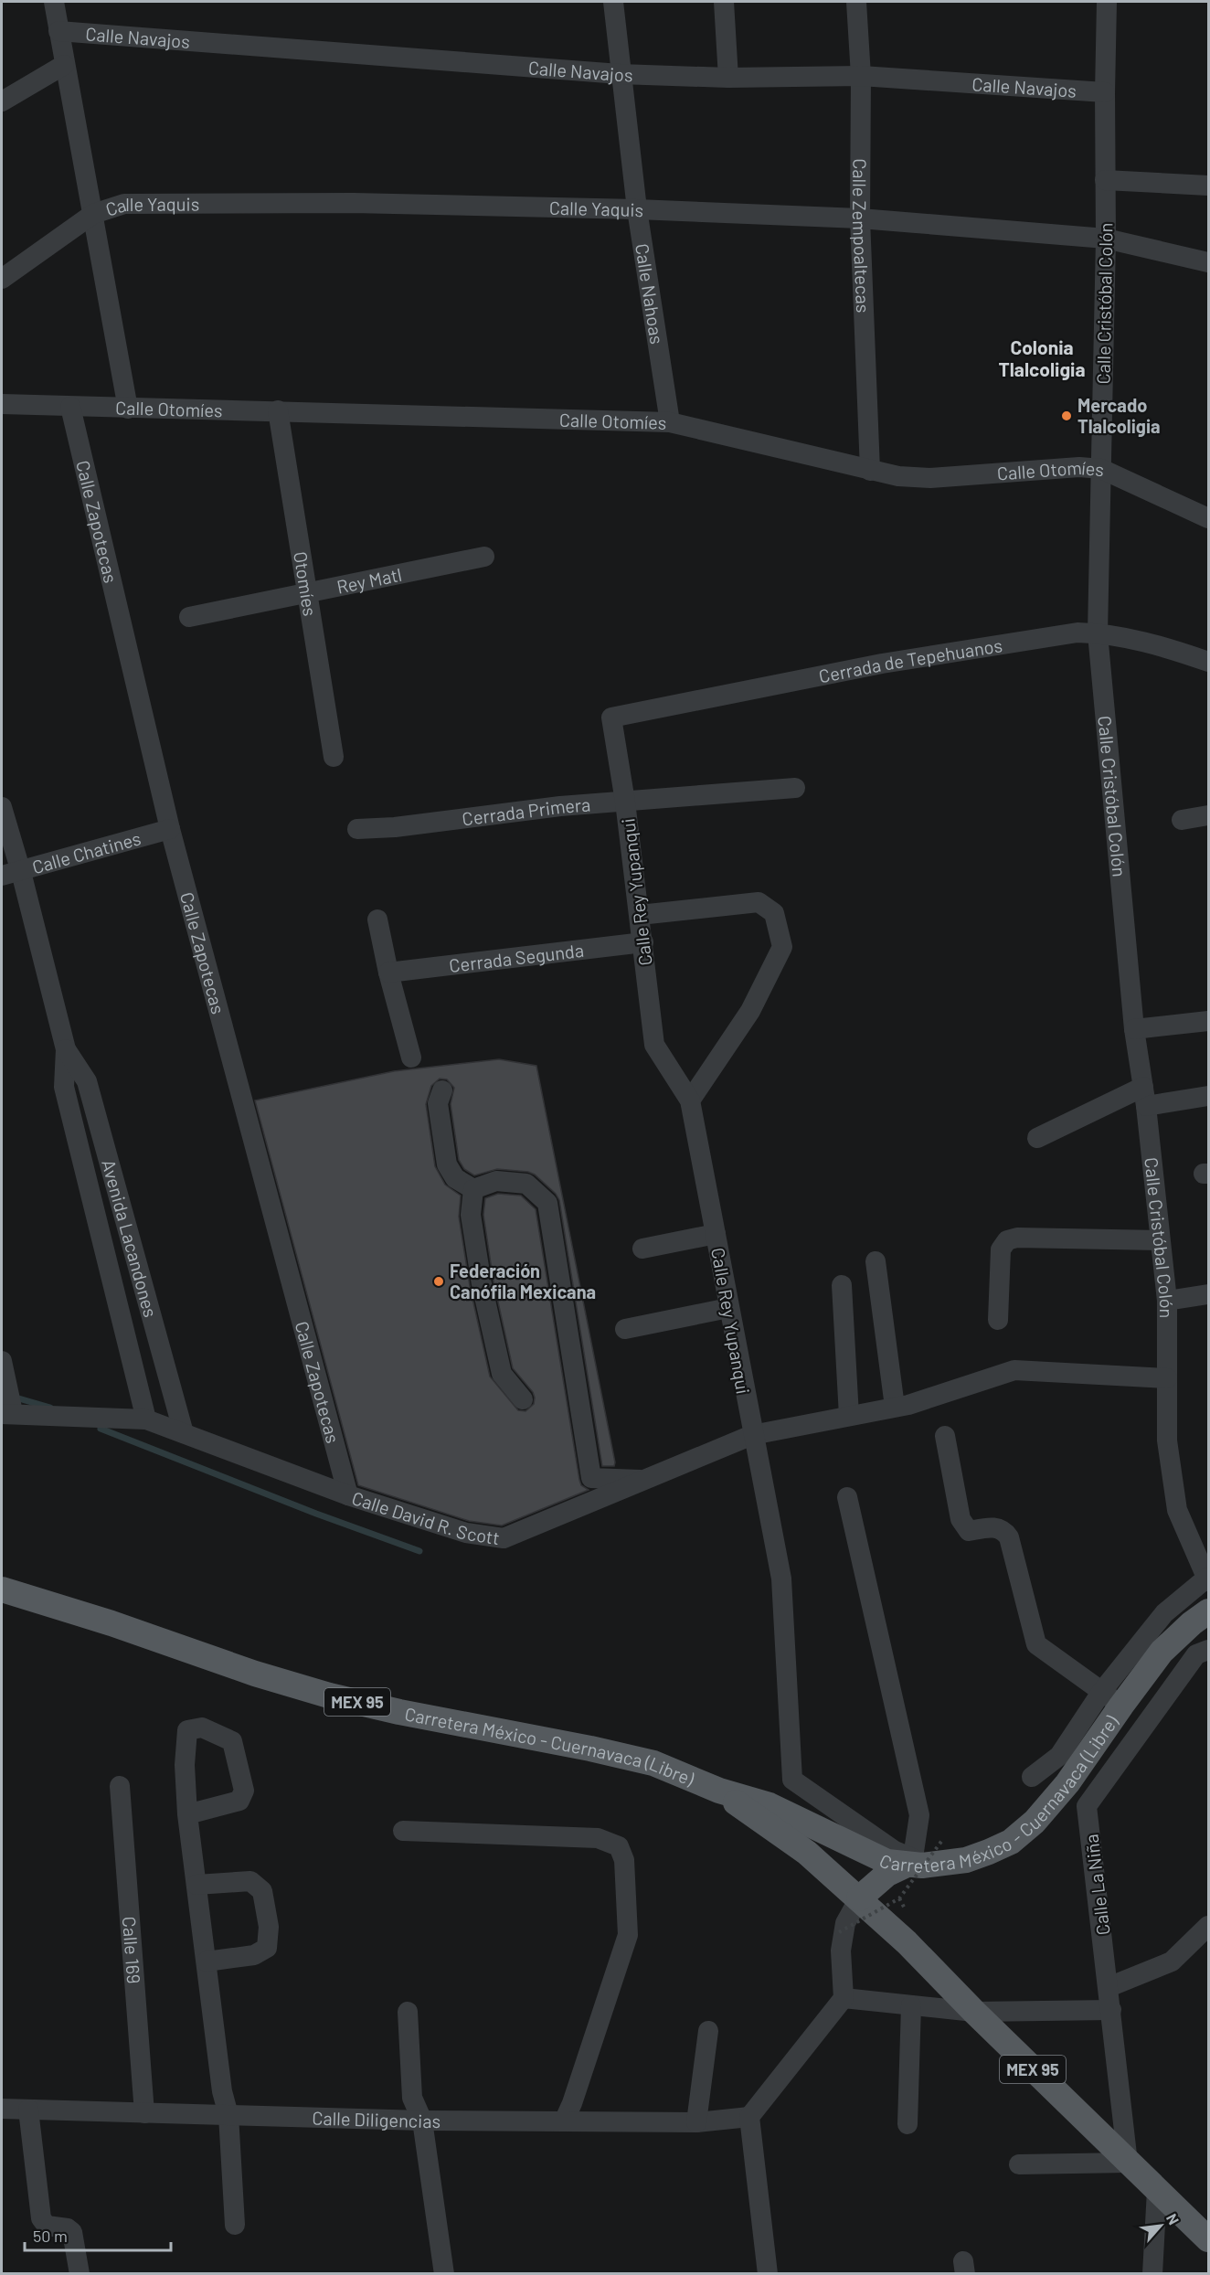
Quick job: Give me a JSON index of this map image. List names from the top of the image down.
{
  "streets": {
    "main road": ["MEX 95", "Carretera México - Cuernavaca (Libre)"],
    "street": [
      "Calle Navajos",
      "Calle Yaquis",
      "Calle Zempoaltecas",
      "Calle Nahoas",
      "Calle Cristóbal Colón",
      "Calle Otomíes",
      "Calle Zapotecas",
      "Rey Matl",
      "Otomíes",
      "Cerrada de Tepehuanos",
      "Cerrada Primera",
      "Calle Chatines",
      "Calle Rey Yupanqui",
      "Cerrada Segunda",
      "Avenida Lacandones",
      "Calle David R. Scott",
      "Calle La Niña",
      "Calle 169",
      "Calle Diligencias"
    ]
  },
  "crossings": [
    ["Calle Navajos", "Calle Zempoaltecas"],
    ["Calle Navajos", "Calle Nahoas"],
    ["Calle Navajos", "Calle Cristóbal Colón"],
    ["Calle Yaquis", "Calle Zempoaltecas"],
    ["Calle Yaquis", "Calle Nahoas"],
    ["Calle Yaquis", "Calle Cristóbal Colón"],
    ["Calle Zempoaltecas", "Calle Otomíes"],
    ["Calle Nahoas", "Calle Otomíes"],
    ["Calle Cristóbal Colón", "Calle Otomíes"],
    ["Calle Cristóbal Colón", "Cerrada de Tepehuanos"],
    ["Calle Cristóbal Colón", "Calle David R. Scott"],
    ["Calle Otomíes", "Calle Zapotecas"],
    ["Calle Otomíes", "Otomíes"],
    ["Calle Zapotecas", "Calle Chatines"],
    ["Calle Zapotecas", "Calle David R. Scott"],
    ["Rey Matl", "Otomíes"],
    ["Cerrada de Tepehuanos", "Calle Rey Yupanqui"],
    ["Cerrada Primera", "Calle Rey Yupanqui"],
    ["Calle Chatines", "Avenida Lacandones"],
    ["Calle Rey Yupanqui", "Cerrada Segunda"],
    ["Calle Rey Yupanqui", "Calle David R. Scott"],
    ["Calle Rey Yupanqui", "Carretera México - Cuernavaca (Libre)"],
    ["Avenida Lacandones", "Calle David R. Scott"],
    ["Carretera México - Cuernavaca (Libre)", "Calle La Niña"],
    ["Calle 169", "Calle Diligencias"]
  ],
  "districts": ["Colonia Tlalcoligia"],
  "places": ["Mercado Tlalcoligia", "Federación Canófila Mexicana"],
  "scale_bar": "50 m",
  "north": "top right"
}
